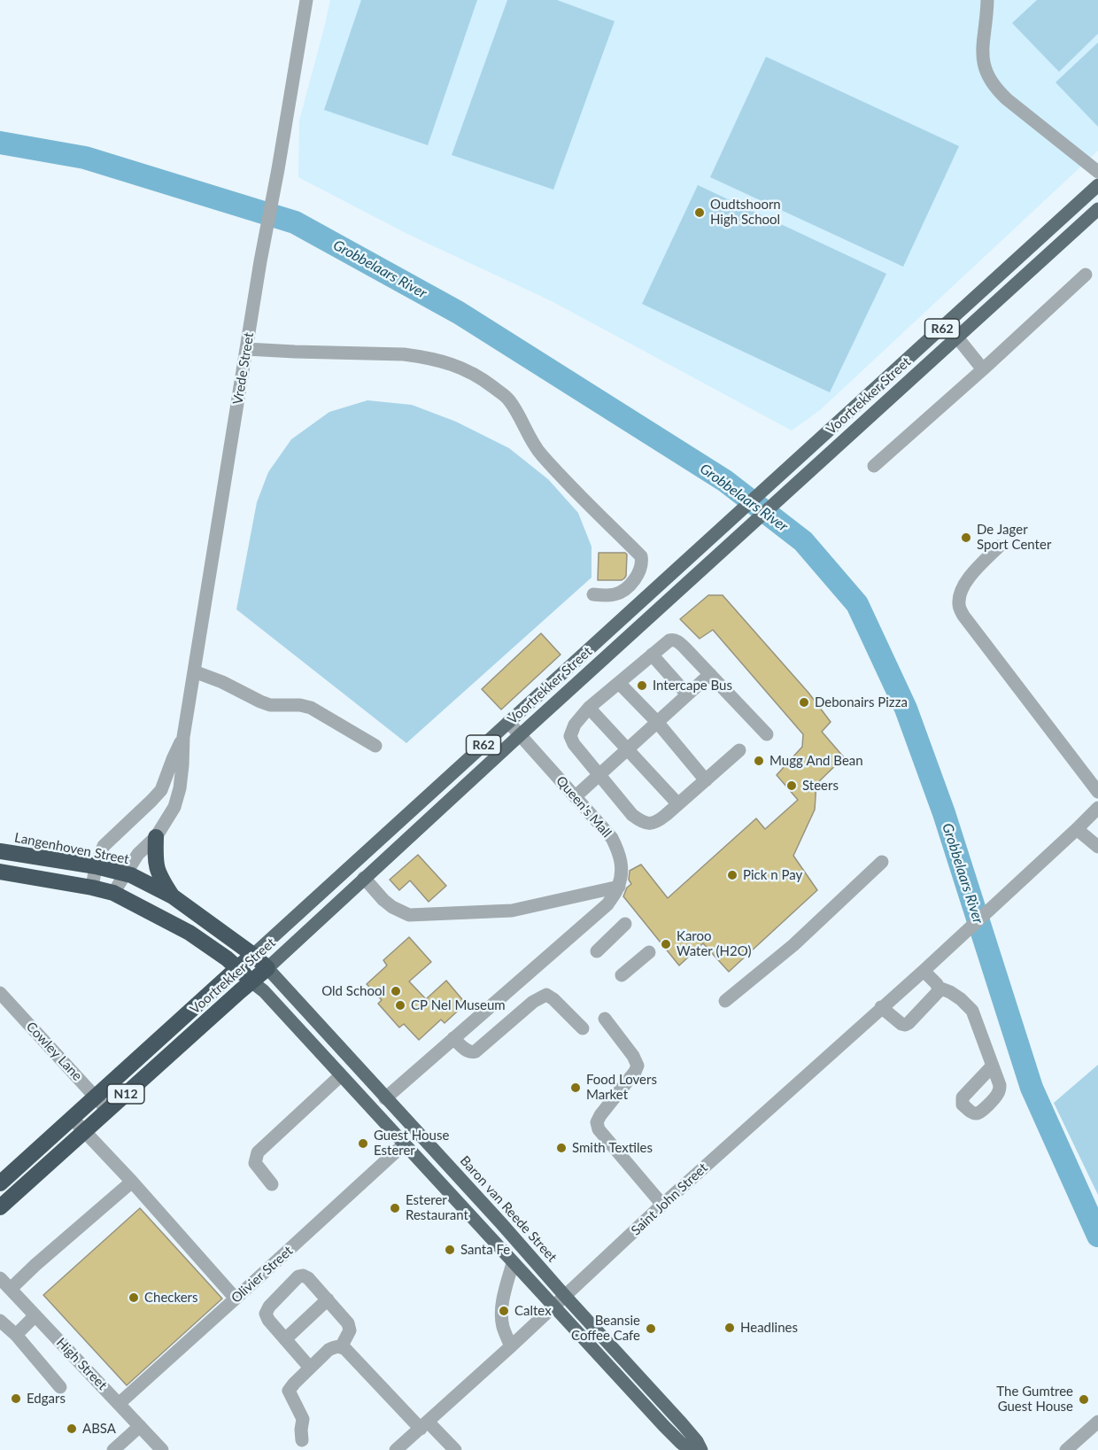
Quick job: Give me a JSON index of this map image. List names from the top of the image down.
{
  "streets": {
    "highway": [
      "R62",
      "Voortrekker Street",
      "Langenhoven Street",
      "N12"
    ],
    "main road": ["Baron van Reede Street"],
    "street": [
      "Vrede Street",
      "Queen's Mall",
      "Cowley Lane",
      "Saint John Street",
      "Olivier Street",
      "High Street"
    ]
  },
  "crossings": [
    ["Vrede Street", "Langenhoven Street"],
    ["Voortrekker Street", "Queen's Mall"],
    ["Voortrekker Street", "Langenhoven Street"],
    ["Voortrekker Street", "Cowley Lane"],
    ["Voortrekker Street", "Baron van Reede Street"],
    ["Queen's Mall", "Baron van Reede Street"],
    ["Langenhoven Street", "Baron van Reede Street"],
    ["Saint John Street", "Baron van Reede Street"],
    ["Olivier Street", "High Street"]
  ],
  "water": ["Grobbelaars River"],
  "places": [
    "Oudtshoorn High School",
    "De Jager Sport Center",
    "Intercape Bus",
    "Debonairs Pizza",
    "Mugg And Bean",
    "Steers",
    "Pick n Pay",
    "Karoo Water (H2O)",
    "Old School",
    "CP Nel Museum",
    "Food Lovers Market",
    "Guest House Esterer",
    "Smith Textiles",
    "Esterer Restaurant",
    "Santa Fe",
    "Checkers",
    "Caltex",
    "Headlines",
    "Beansie Coffee Cafe",
    "Edgars",
    "The Gumtree Guest House",
    "ABSA"
  ]
}
